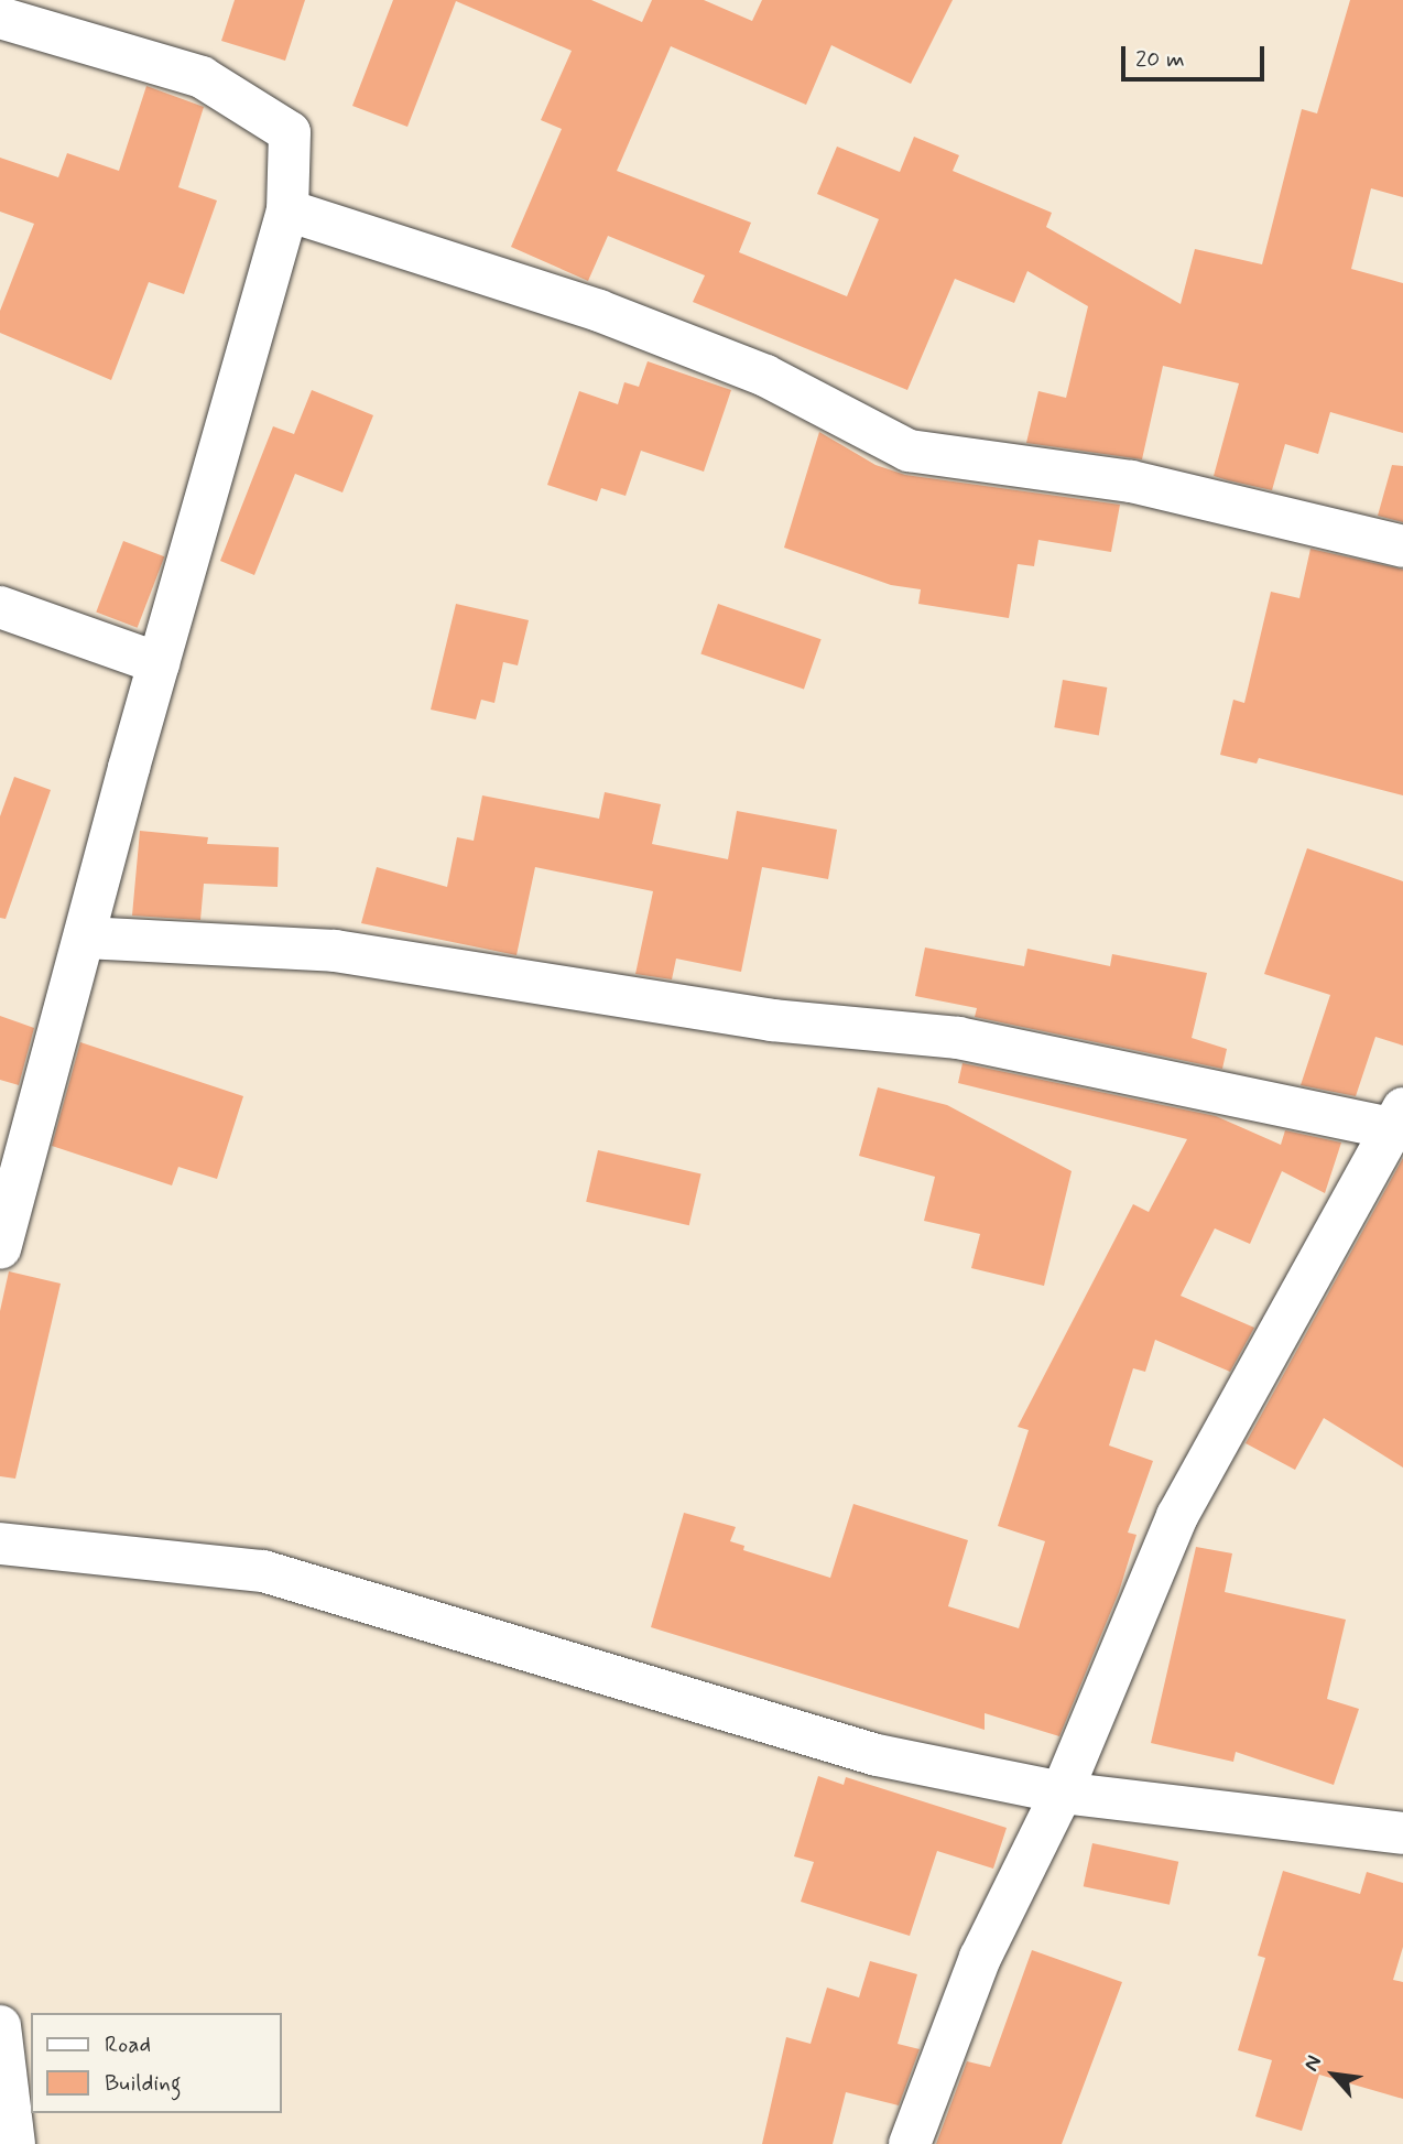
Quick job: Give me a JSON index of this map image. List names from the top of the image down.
{
  "legend": ["Road", "Building"],
  "scale_bar": "20 m",
  "north": "top left"
}
